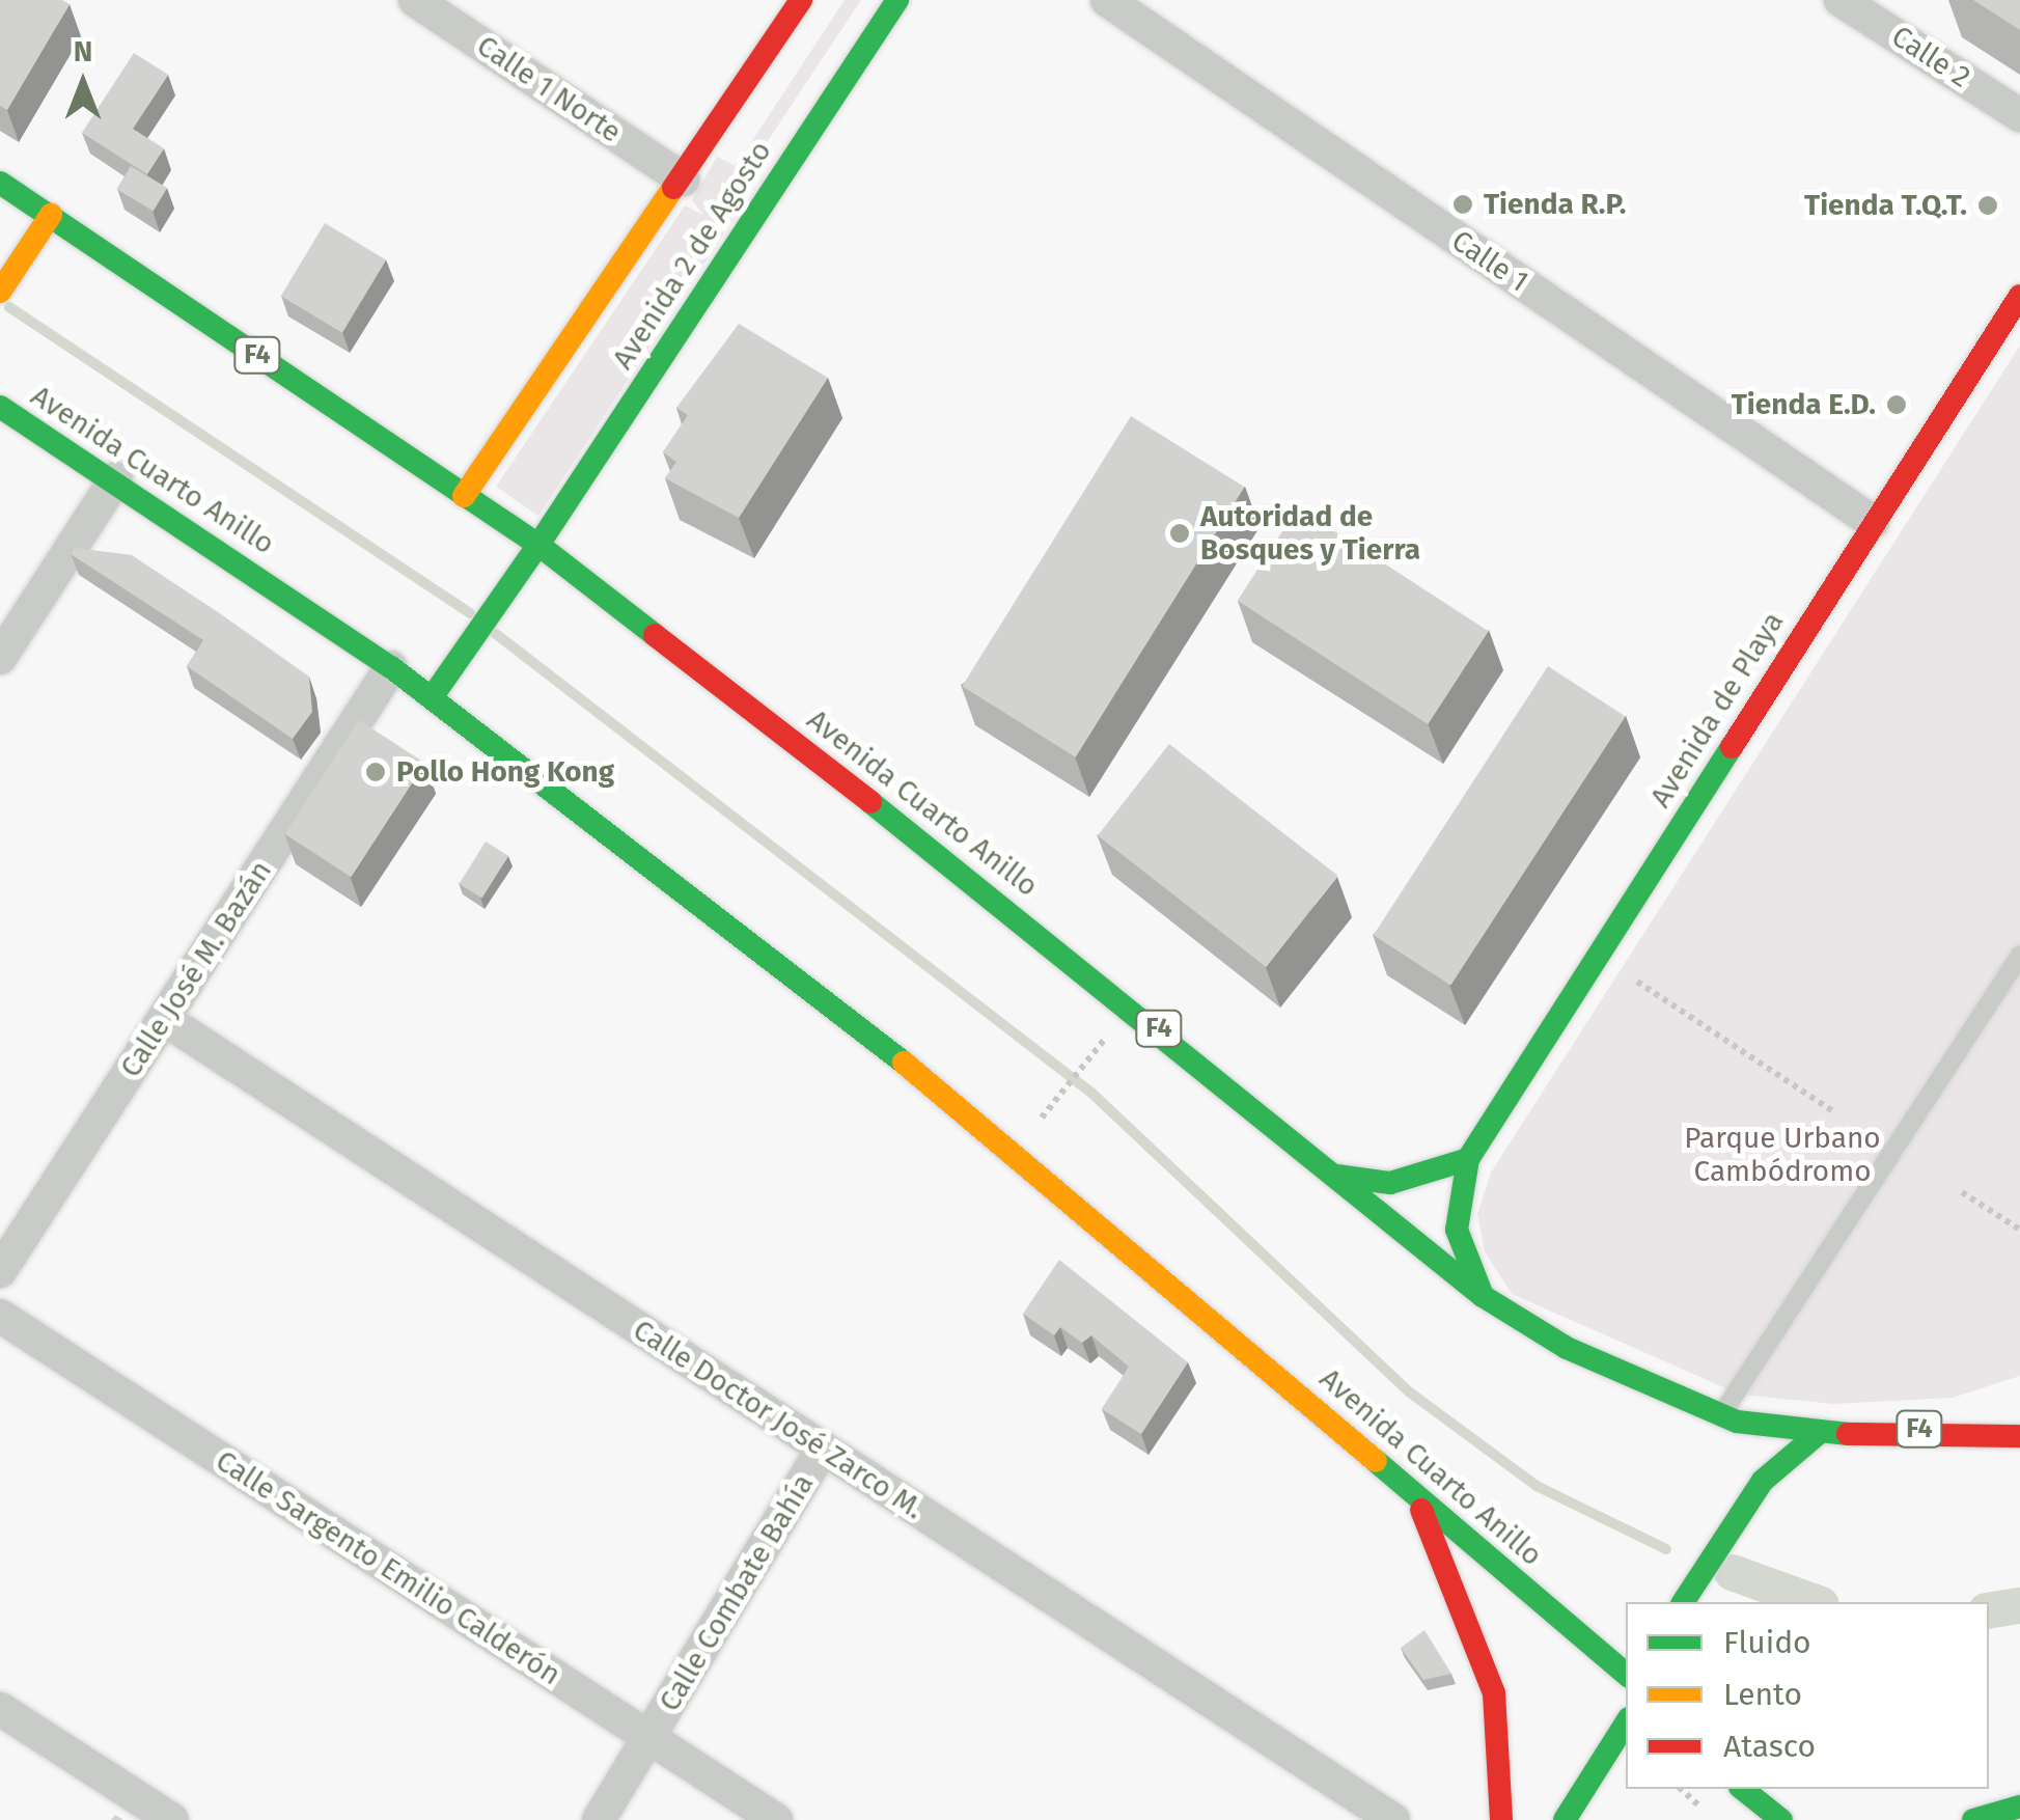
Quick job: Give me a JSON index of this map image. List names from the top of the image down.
{
  "streets": {
    "main road": [
      "Avenida 2 de Agosto",
      "F4",
      "Avenida Cuarto Anillo",
      "Avenida de Playa"
    ],
    "street": [
      "Calle 2",
      "Calle 1 Norte",
      "Calle 1",
      "Calle José M. Bazán",
      "Calle Doctor José Zarco M.",
      "Calle Sargento Emilio Calderón",
      "Calle Combate Bahía"
    ]
  },
  "crossings": [
    ["Calle 1 Norte", "Avenida 2 de Agosto"],
    ["Avenida 2 de Agosto", "Avenida Cuarto Anillo"],
    ["Calle 1", "Avenida de Playa"],
    ["F4", "Avenida Cuarto Anillo"],
    ["Avenida Cuarto Anillo", "Avenida de Playa"],
    ["Avenida Cuarto Anillo", "Calle José M. Bazán"],
    ["Calle José M. Bazán", "Calle Doctor José Zarco M."],
    ["Calle Doctor José Zarco M.", "Calle Combate Bahía"],
    ["Calle Sargento Emilio Calderón", "Calle Combate Bahía"]
  ],
  "parks": ["Parque Urbano Cambódromo"],
  "places": [
    "Tienda R.P.",
    "Tienda T.Q.T.",
    "Tienda E.D.",
    "Autoridad de Bosques y Tierra",
    "Pollo Hong Kong"
  ],
  "legend": ["Fluido", "Lento", "Atasco"],
  "north": "top"
}
